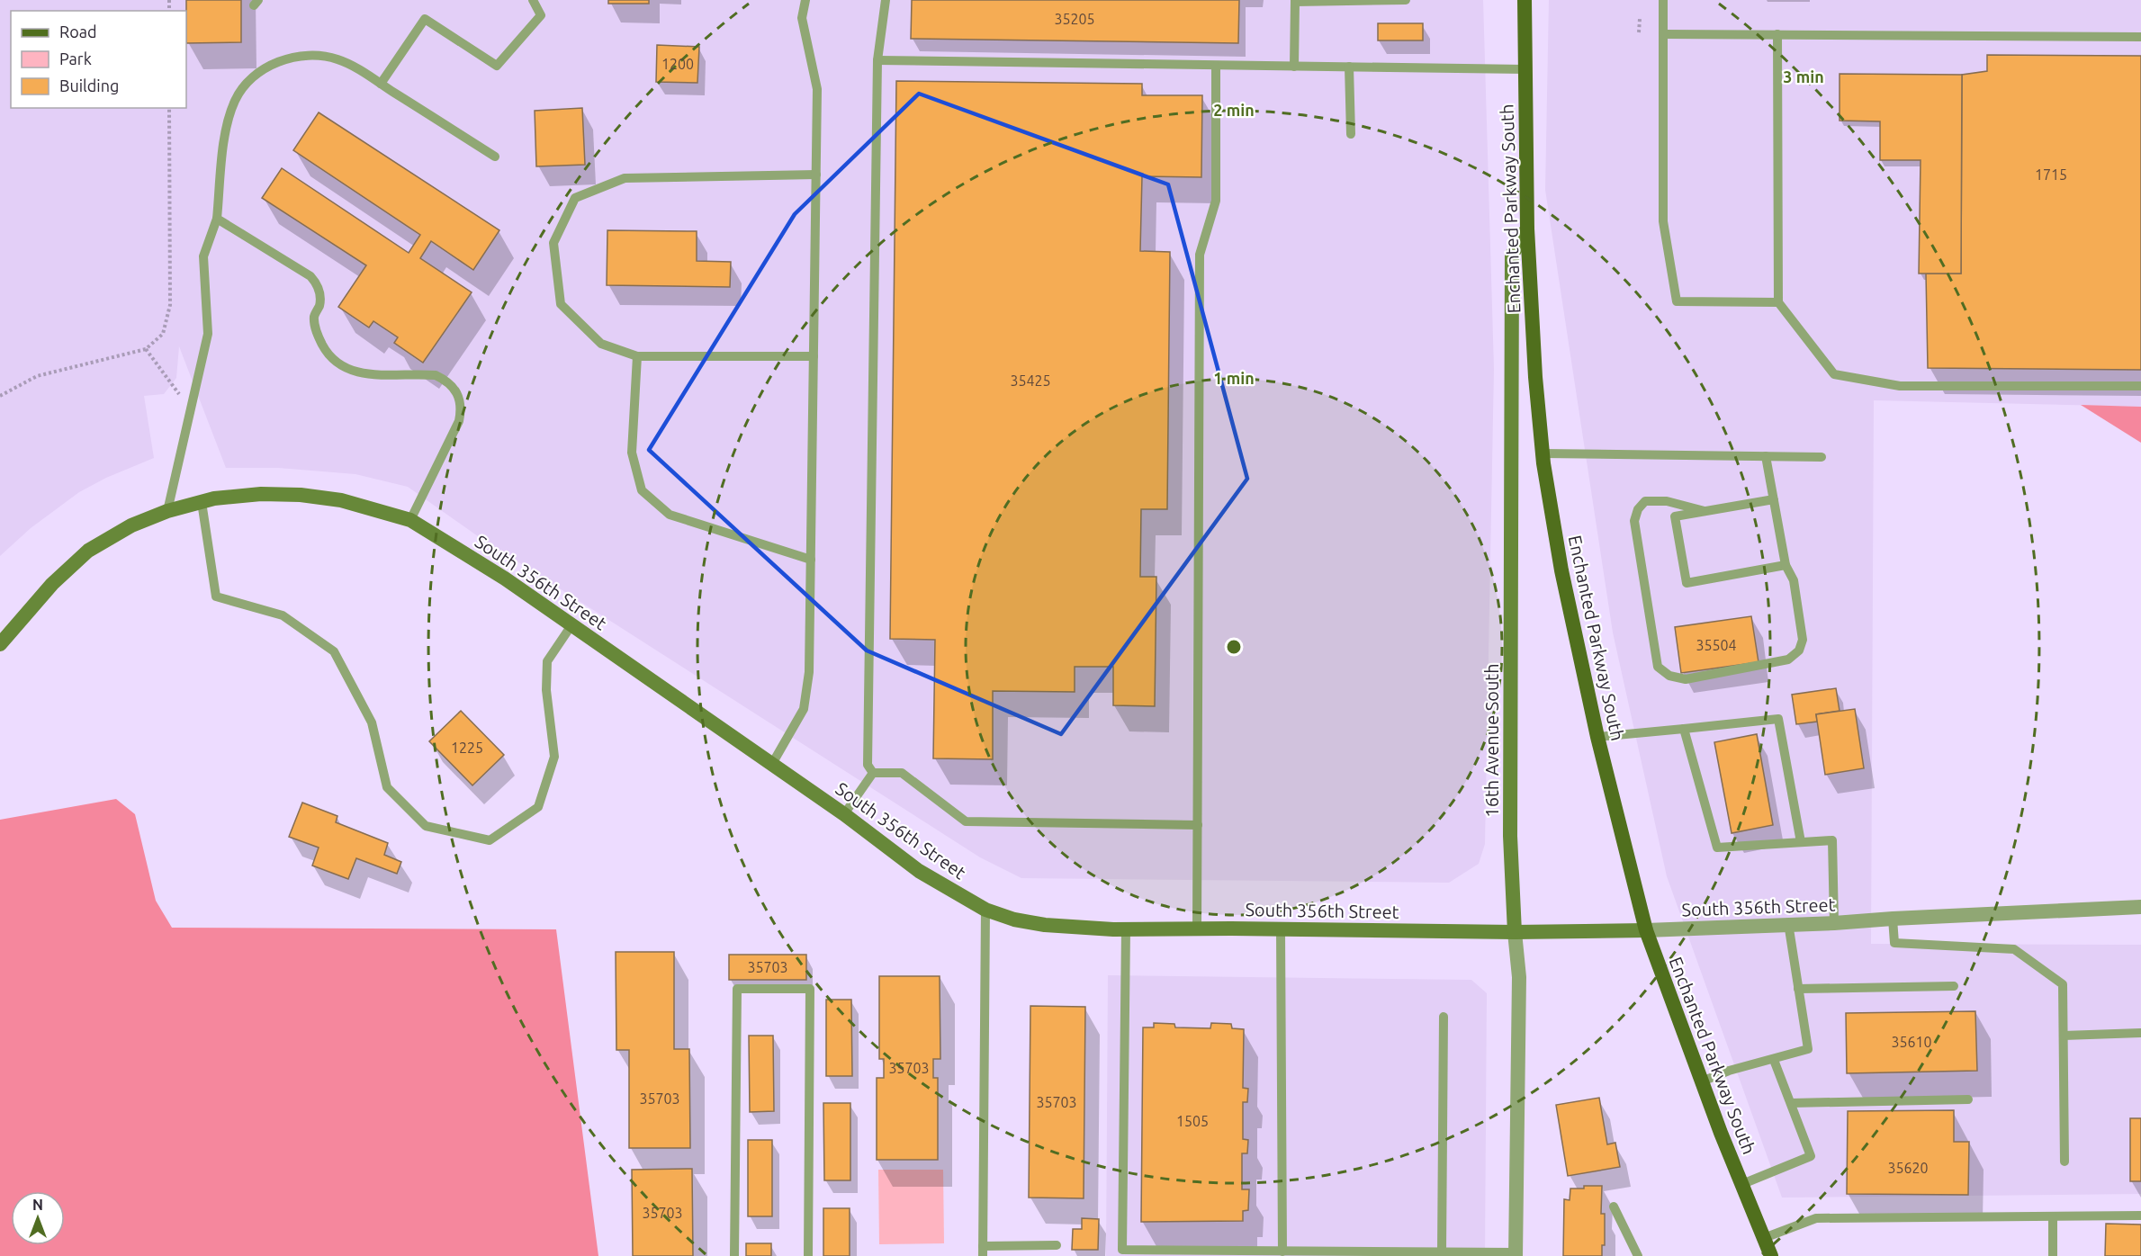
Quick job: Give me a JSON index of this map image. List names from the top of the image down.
{
  "streets": {
    "main road": ["Enchanted Parkway South", "South 356th Street", "16th Avenue South"]
  },
  "crossings": [
    ["Enchanted Parkway South", "South 356th Street"],
    ["Enchanted Parkway South", "16th Avenue South"],
    ["South 356th Street", "16th Avenue South"]
  ],
  "house_numbers": [
    "35205",
    "1200",
    "1715",
    "35425",
    "35504",
    "1225",
    "35703",
    "35610",
    "35703",
    "35703",
    "35703",
    "1505",
    "35620",
    "35703"
  ],
  "legend": ["Road", "Park", "Building"],
  "north": "top",
  "rings": ["3 min", "2 min", "1 min"]
}
